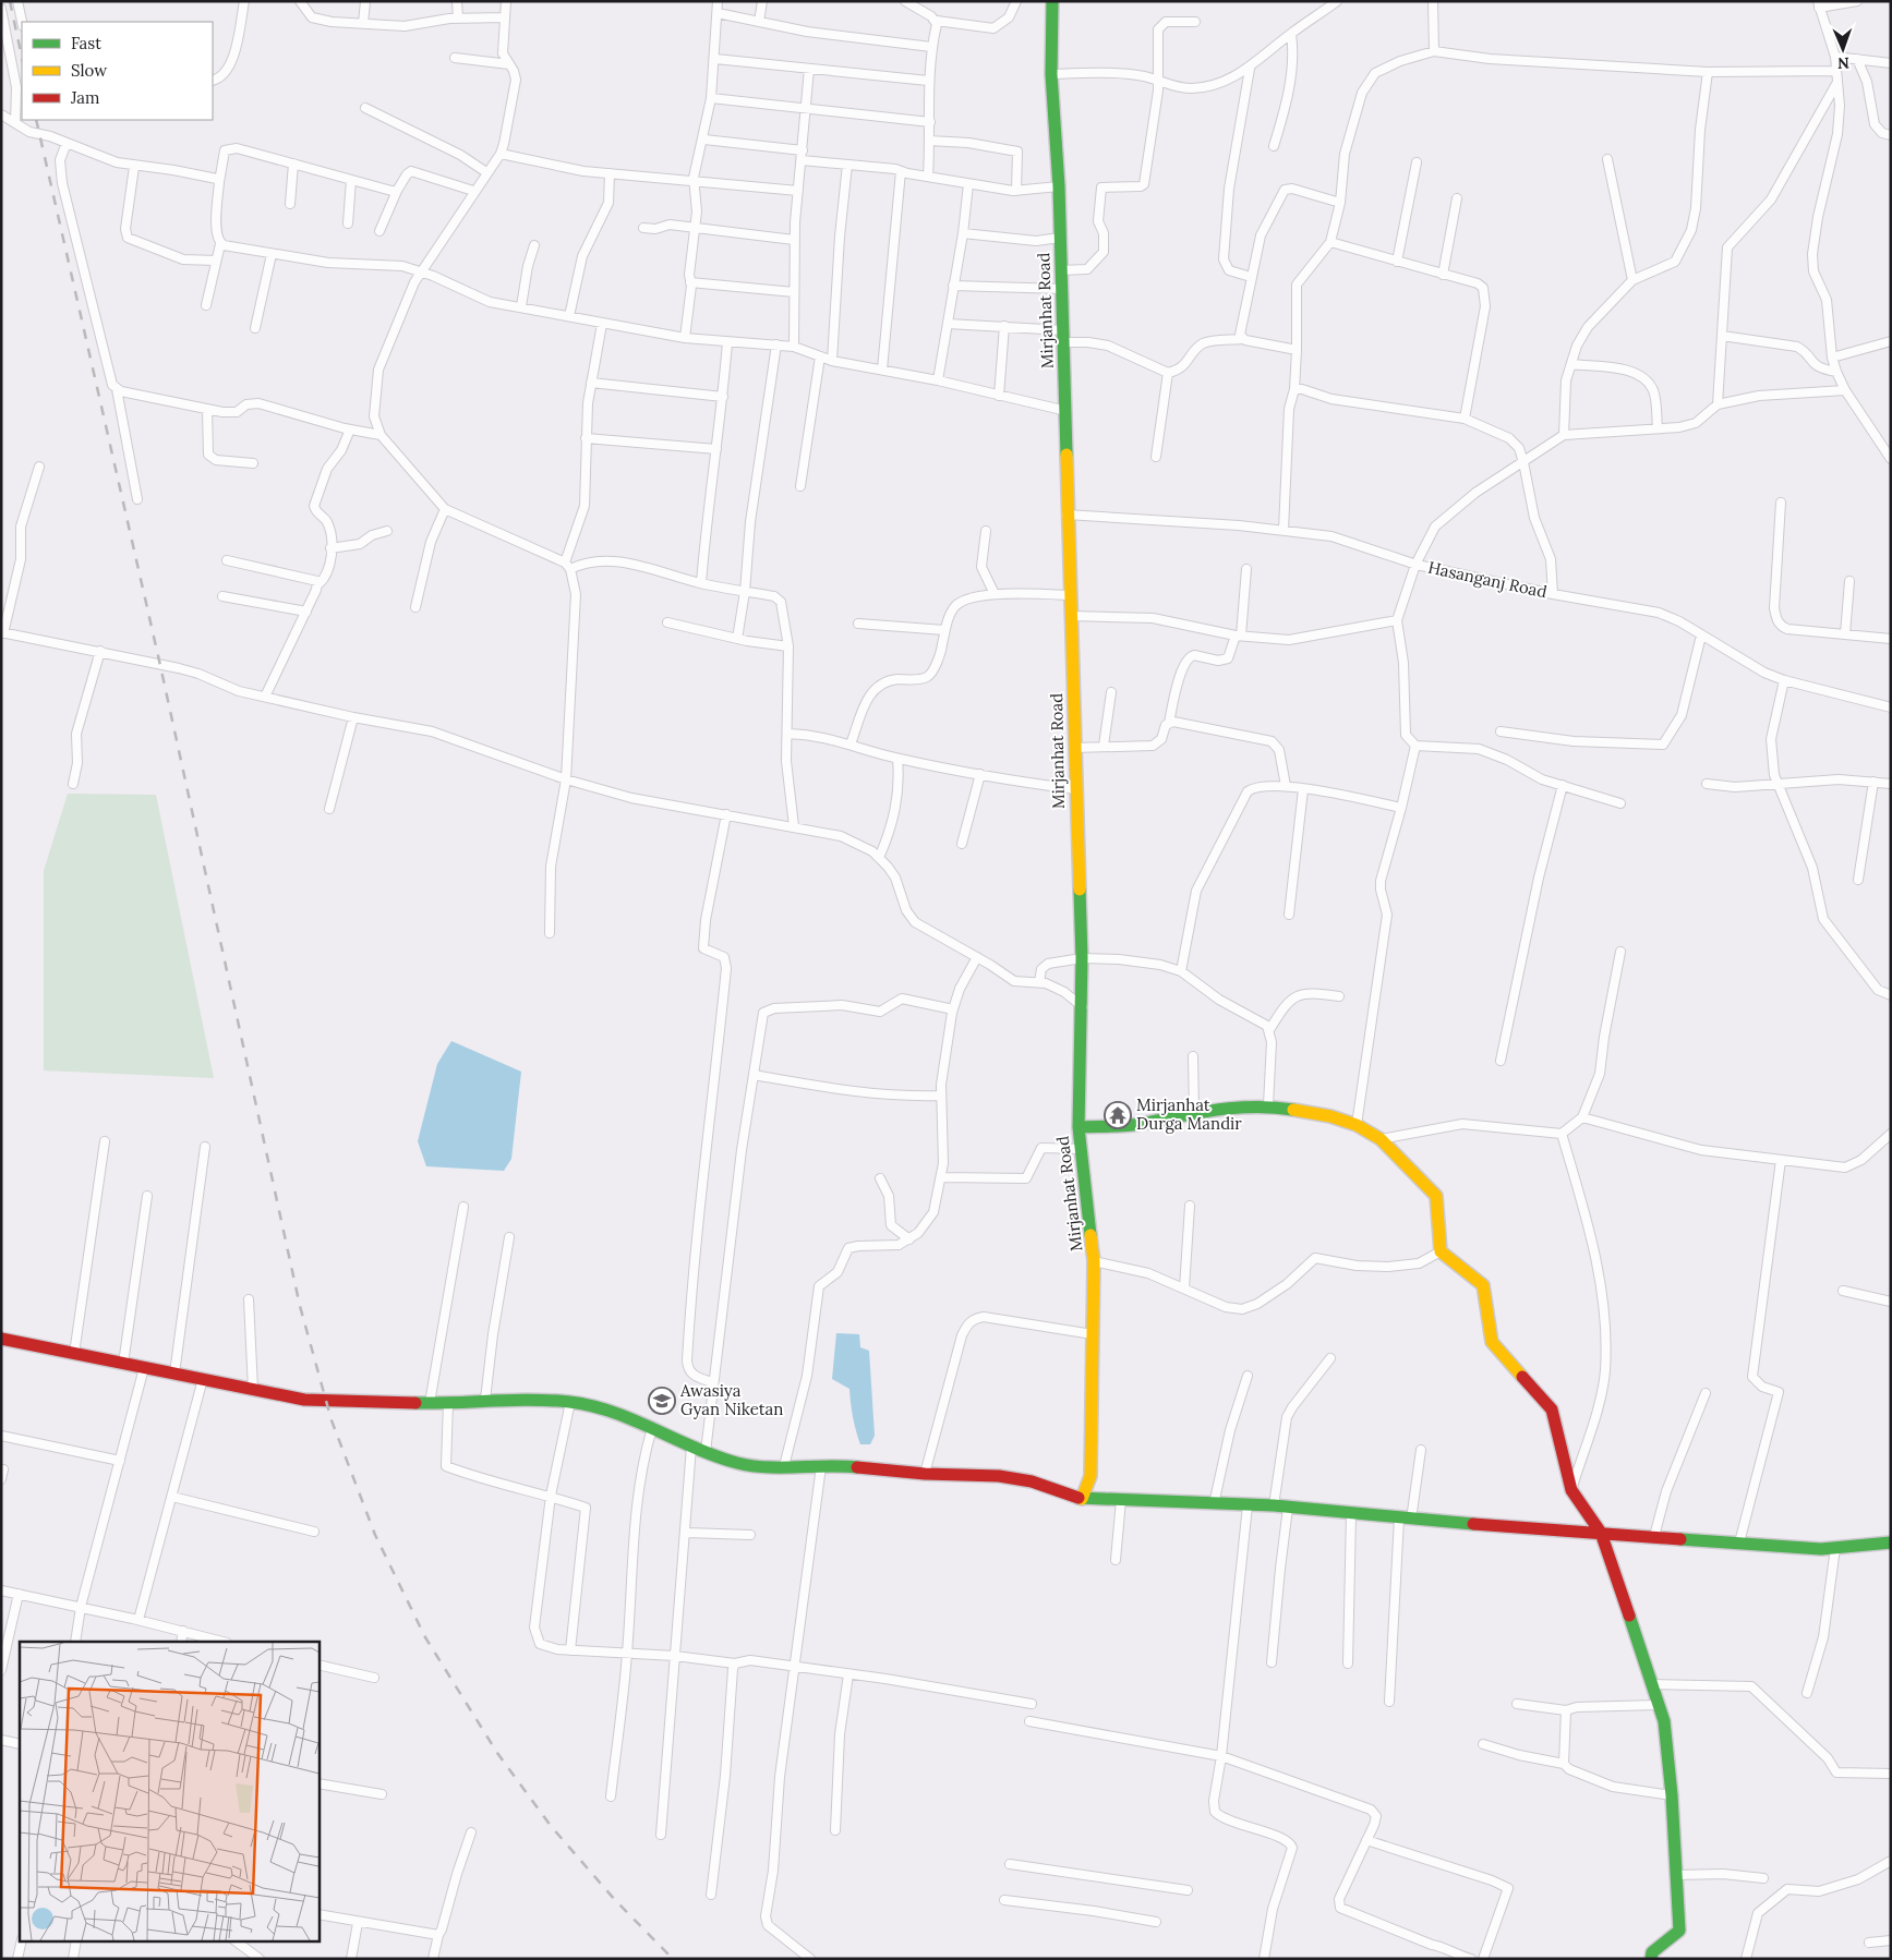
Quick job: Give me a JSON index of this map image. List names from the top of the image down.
{
  "streets": {
    "main road": ["Mirjanhat Road"],
    "street": ["Hasanganj Road"]
  },
  "crossings": [
    ["Mirjanhat Road", "Hasanganj Road"]
  ],
  "places": {
    "temple": ["Mirjanhat Durga Mandir"],
    "school or university": ["Awasiya Gyan Niketan"]
  },
  "legend": ["Fast", "Slow", "Jam"],
  "north": "bottom"
}
